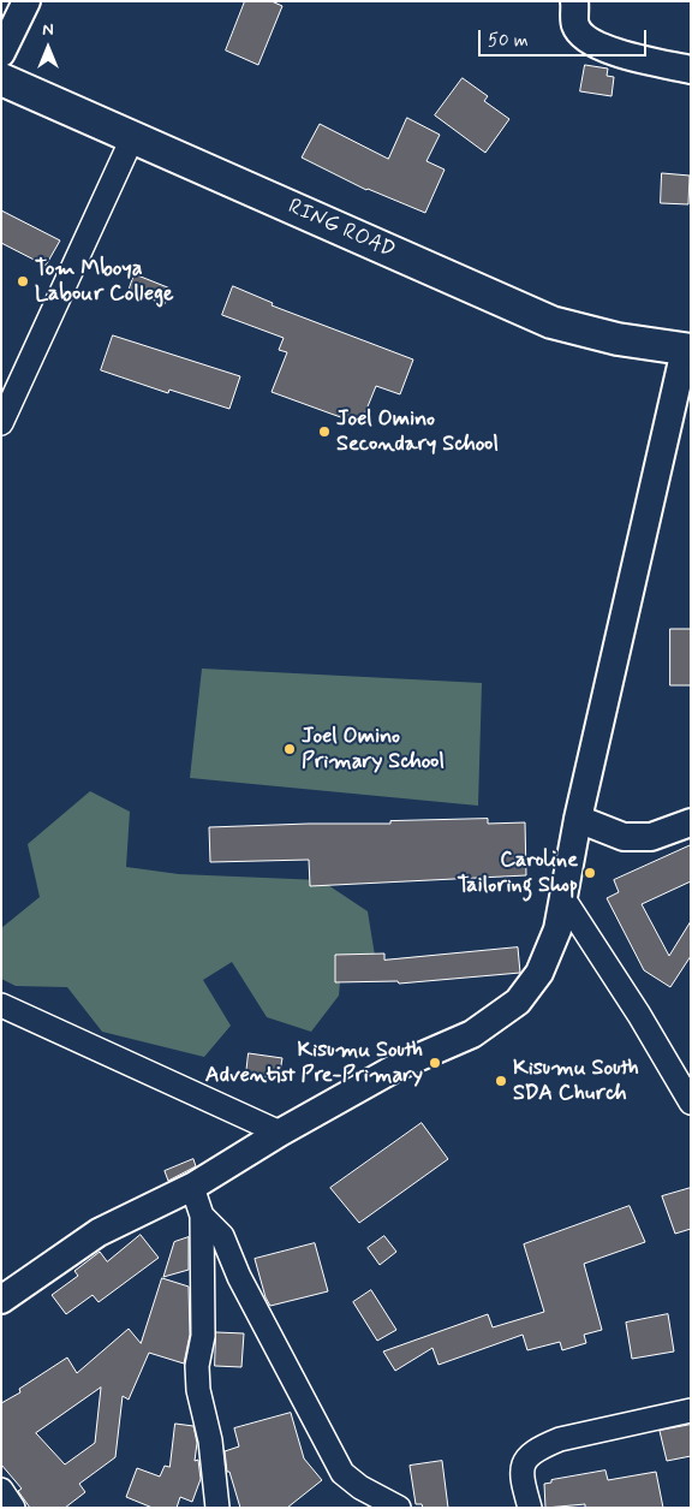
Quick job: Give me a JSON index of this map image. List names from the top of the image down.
{
  "streets": {
    "main road": ["RING ROAD"]
  },
  "places": [
    "Tom Mboya Labour College",
    "Joel Omino Secondary School",
    "Joel Omino Primary School",
    "Caroline Tailoring Shop",
    "Kisumu South Adventist Pre-Primary",
    "Kisumu South SDA Church"
  ],
  "scale_bar": "50 m",
  "north": "top"
}
